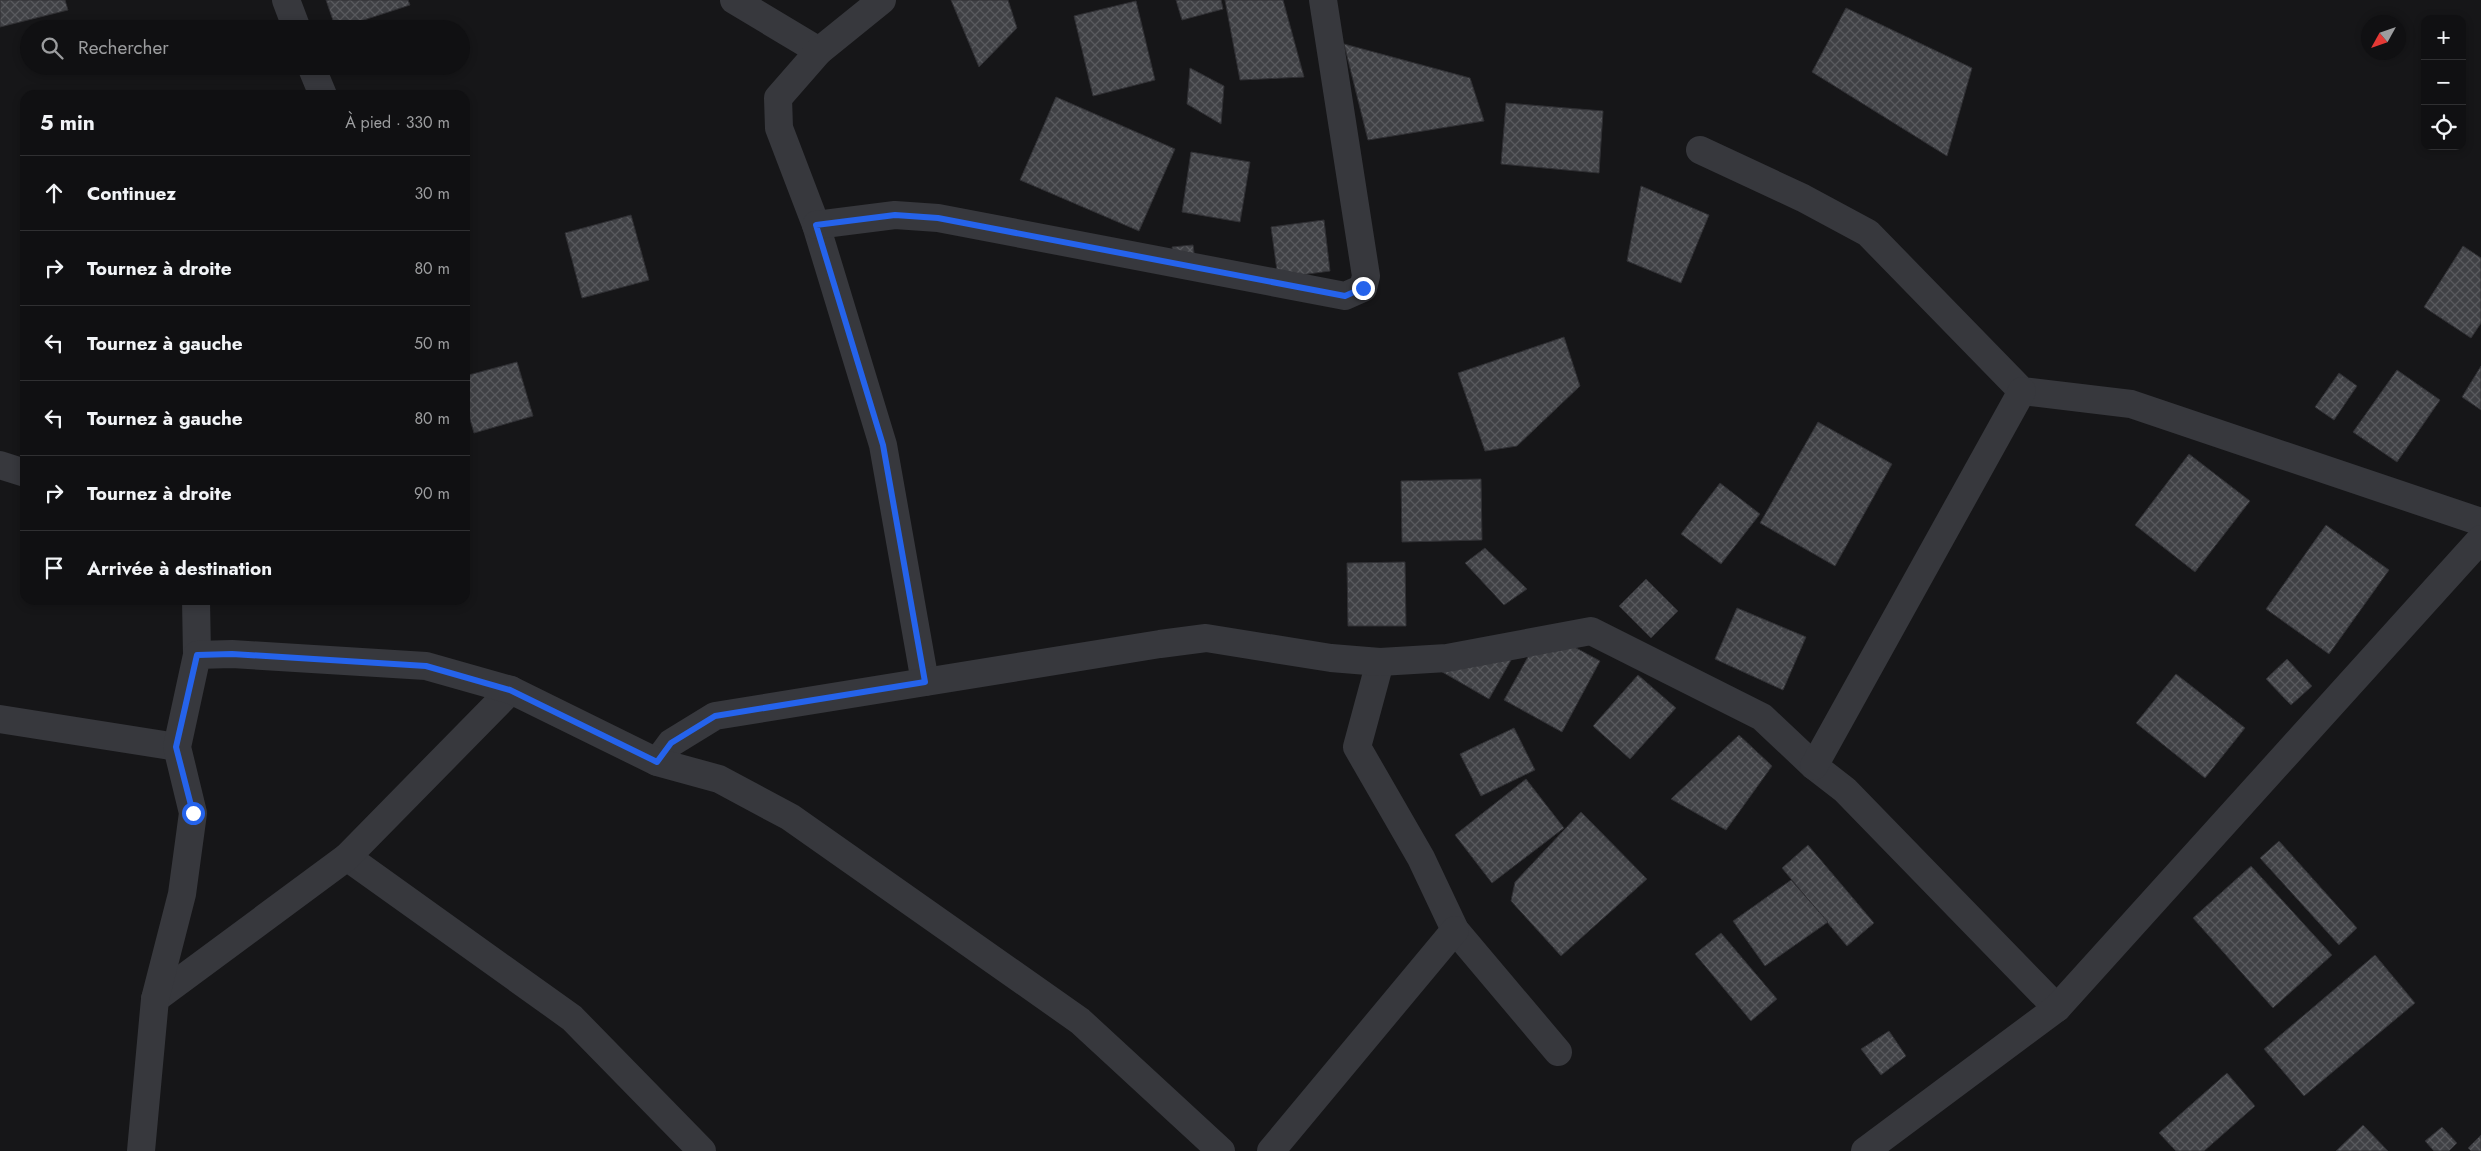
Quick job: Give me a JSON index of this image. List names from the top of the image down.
{
  "north": "bottom left",
  "page": {
    "map_buttons": ["+", "−"],
    "search": "Rechercher",
    "heading": ["5 min", "À pied · 330 m"],
    "list": [
      ["Continuez", "30 m"],
      ["Tournez à droite", "80 m"],
      ["Tournez à gauche", "50 m"],
      ["Tournez à gauche", "80 m"],
      ["Tournez à droite", "90 m"],
      "Arrivée à destination"
    ]
  }
}
